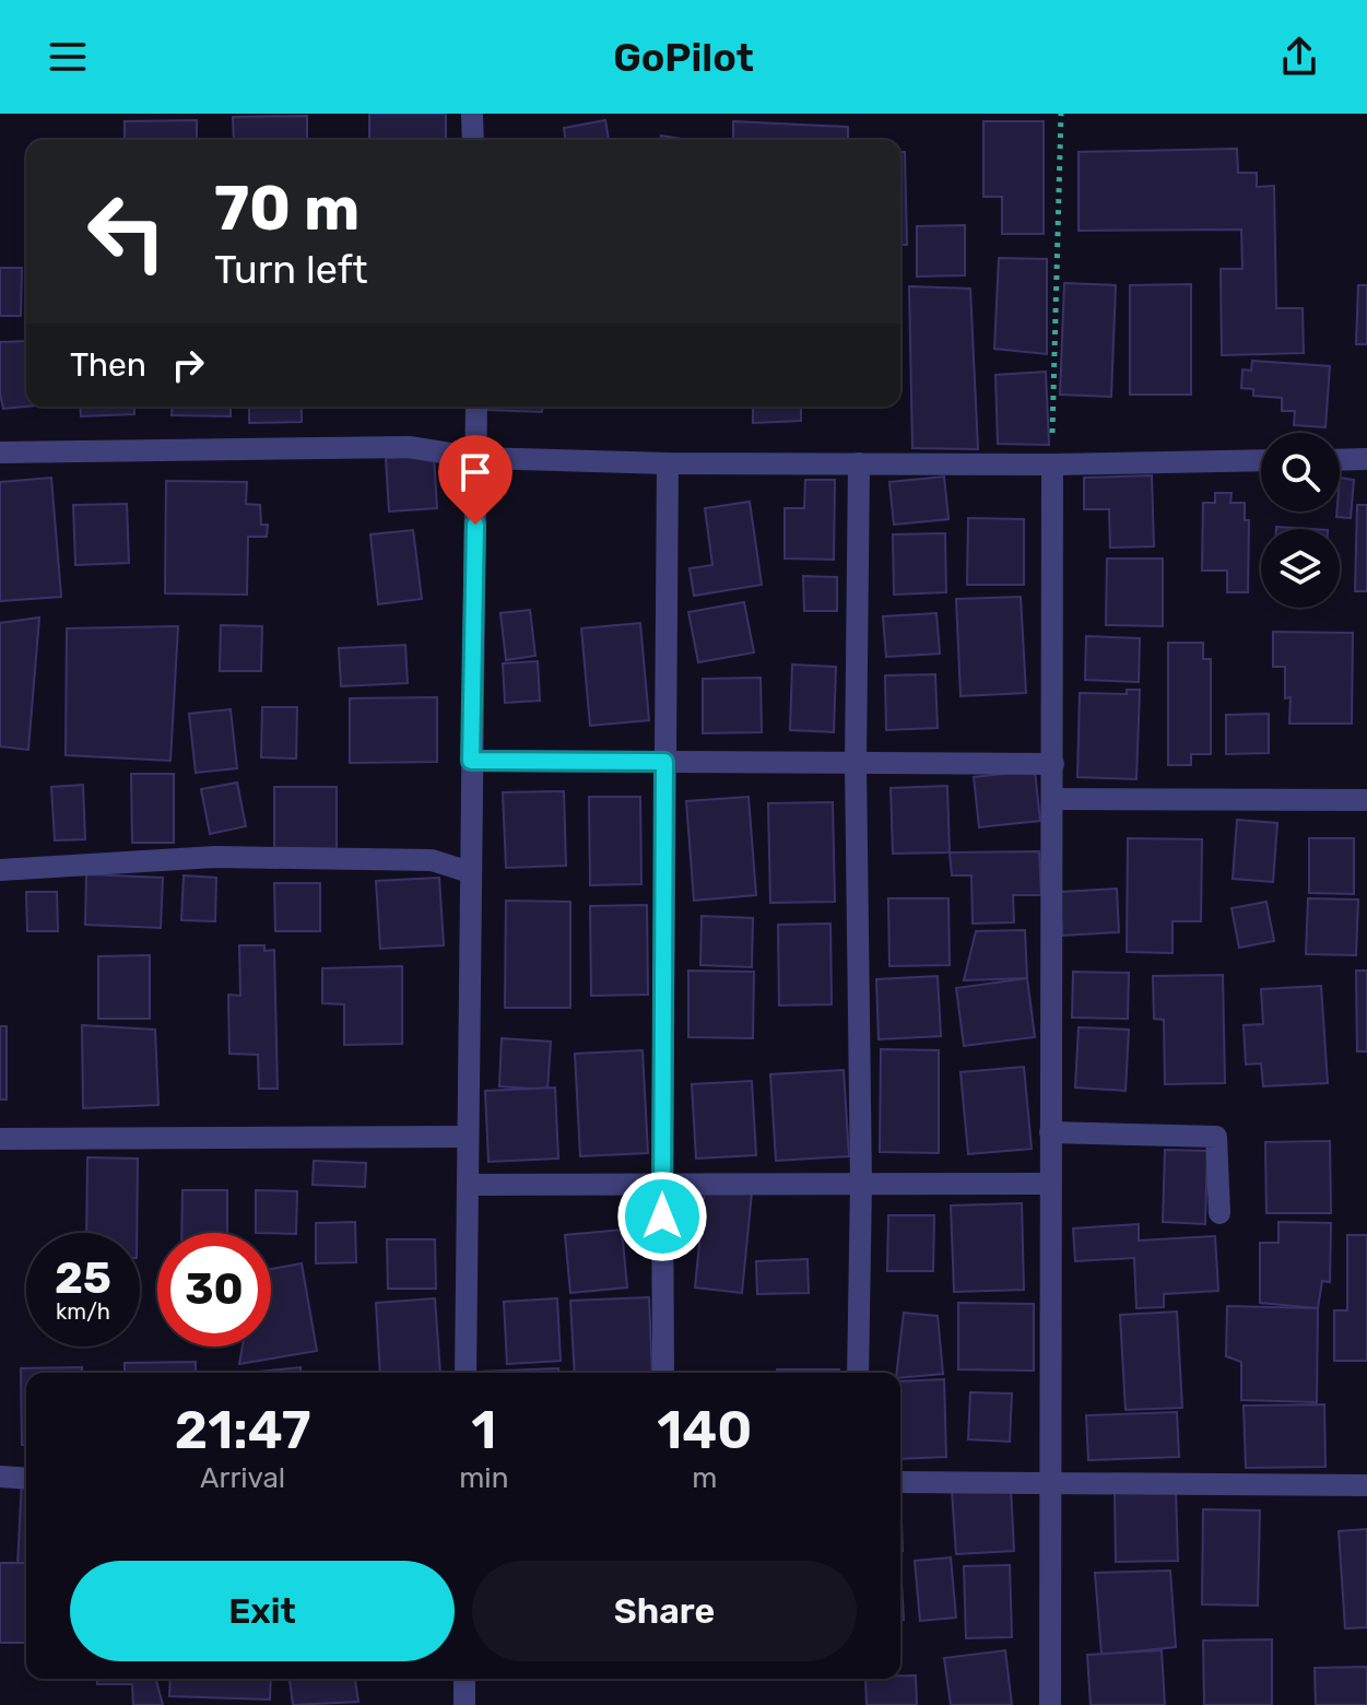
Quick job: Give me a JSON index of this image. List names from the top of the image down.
{
  "page": {
    "header": "GoPilot",
    "turn": ["70 m", "Turn left"],
    "then": "Then",
    "speed": "25 km/h",
    "limit": "30",
    "eta": [
      "21:47",
      "Arrival",
      "1",
      "min",
      "140",
      "m"
    ],
    "buttons": ["Exit", "Share"]
  }
}
